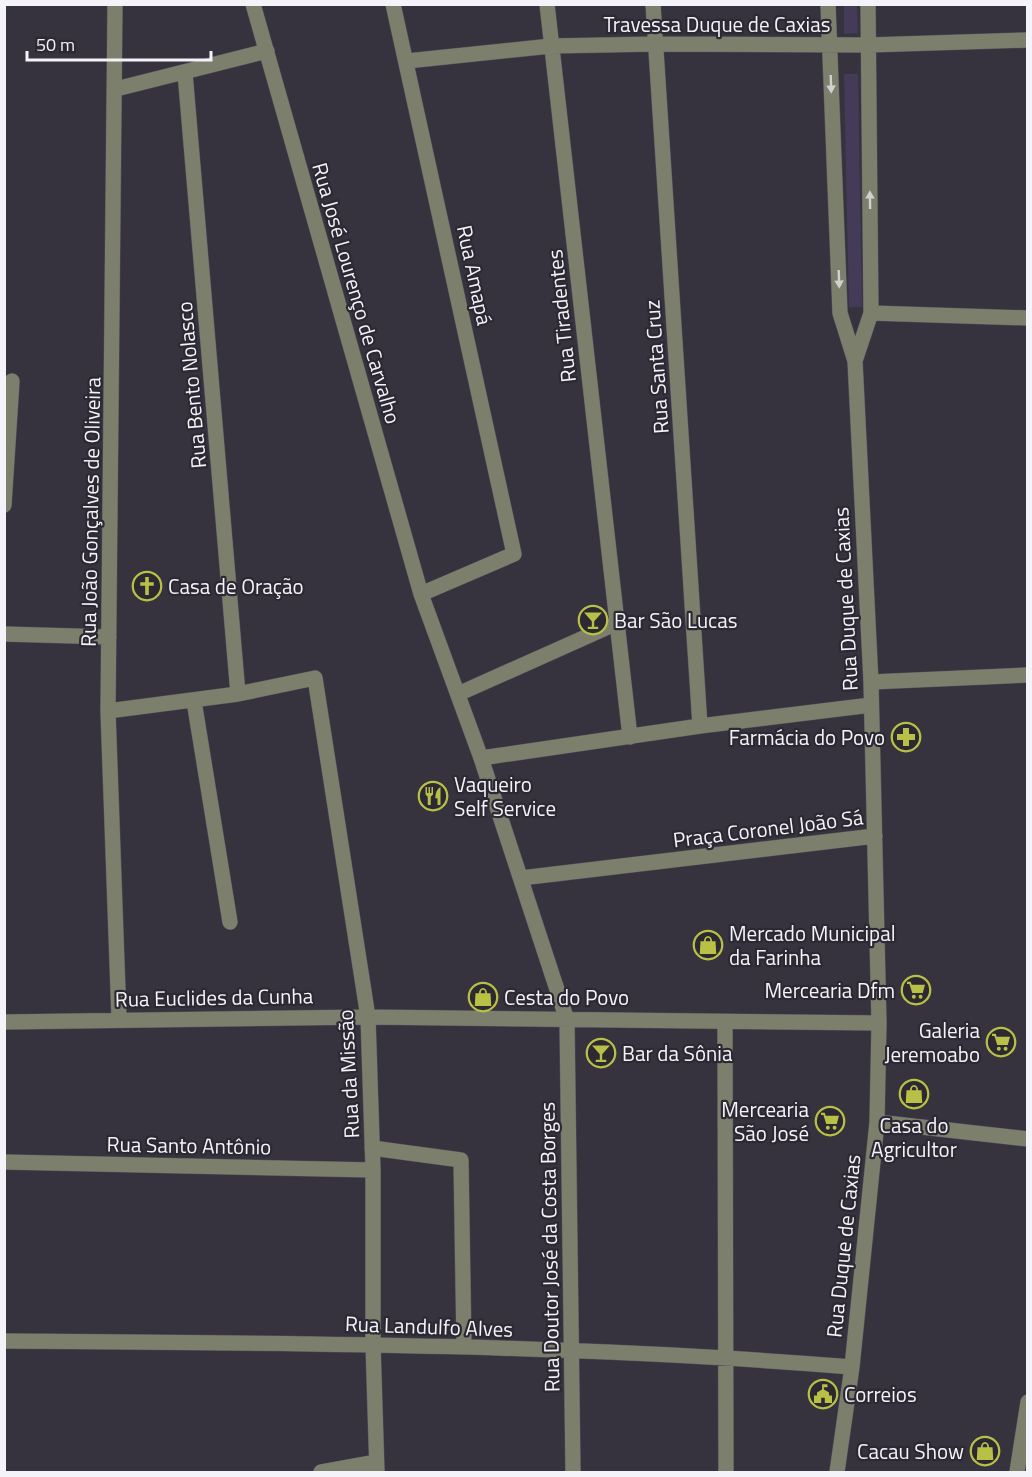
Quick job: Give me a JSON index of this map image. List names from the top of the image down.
{
  "streets": {
    "street": [
      "Travessa Duque de Caxias",
      "Rua Amapá",
      "Rua José Lourenço de Carvalho",
      "Rua Tiradentes",
      "Rua Santa Cruz",
      "Rua Bento Nolasco",
      "Rua João Gonçalves de Oliveira",
      "Rua Duque de Caxias",
      "Praça Coronel João Sá",
      "Rua Euclides da Cunha",
      "Rua da Missão",
      "Rua Santo Antônio",
      "Rua Doutor José da Costa Borges",
      "Rua Landulfo Alves"
    ]
  },
  "crossings": [
    ["Travessa Duque de Caxias", "Rua Amapá"],
    ["Travessa Duque de Caxias", "Rua Tiradentes"],
    ["Travessa Duque de Caxias", "Rua Santa Cruz"],
    ["Travessa Duque de Caxias", "Rua Duque de Caxias"],
    ["Rua Amapá", "Rua José Lourenço de Carvalho"],
    ["Rua José Lourenço de Carvalho", "Praça Coronel João Sá"],
    ["Rua Bento Nolasco", "Rua da Missão"],
    ["Rua João Gonçalves de Oliveira", "Rua Euclides da Cunha"],
    ["Rua Duque de Caxias", "Praça Coronel João Sá"],
    ["Rua Duque de Caxias", "Rua Landulfo Alves"],
    ["Rua Euclides da Cunha", "Rua da Missão"],
    ["Rua Euclides da Cunha", "Rua Doutor José da Costa Borges"],
    ["Rua da Missão", "Rua Santo Antônio"],
    ["Rua da Missão", "Rua Landulfo Alves"],
    ["Rua Doutor José da Costa Borges", "Rua Landulfo Alves"]
  ],
  "places": {
    "church": ["Casa de Oração"],
    "bar": ["Bar São Lucas", "Bar da Sônia"],
    "pharmacy": ["Farmácia do Povo"],
    "restaurant": ["Vaqueiro Self Service"],
    "shop": [
      "Mercado Municipal da Farinha",
      "Cesta do Povo",
      "Casa do Agricultor",
      "Cacau Show"
    ],
    "supermarket": ["Mercearia Dfm", "Galeria Jeremoabo", "Mercearia São José"],
    "public building": ["Correios"]
  },
  "scale_bar": "50 m"
}
